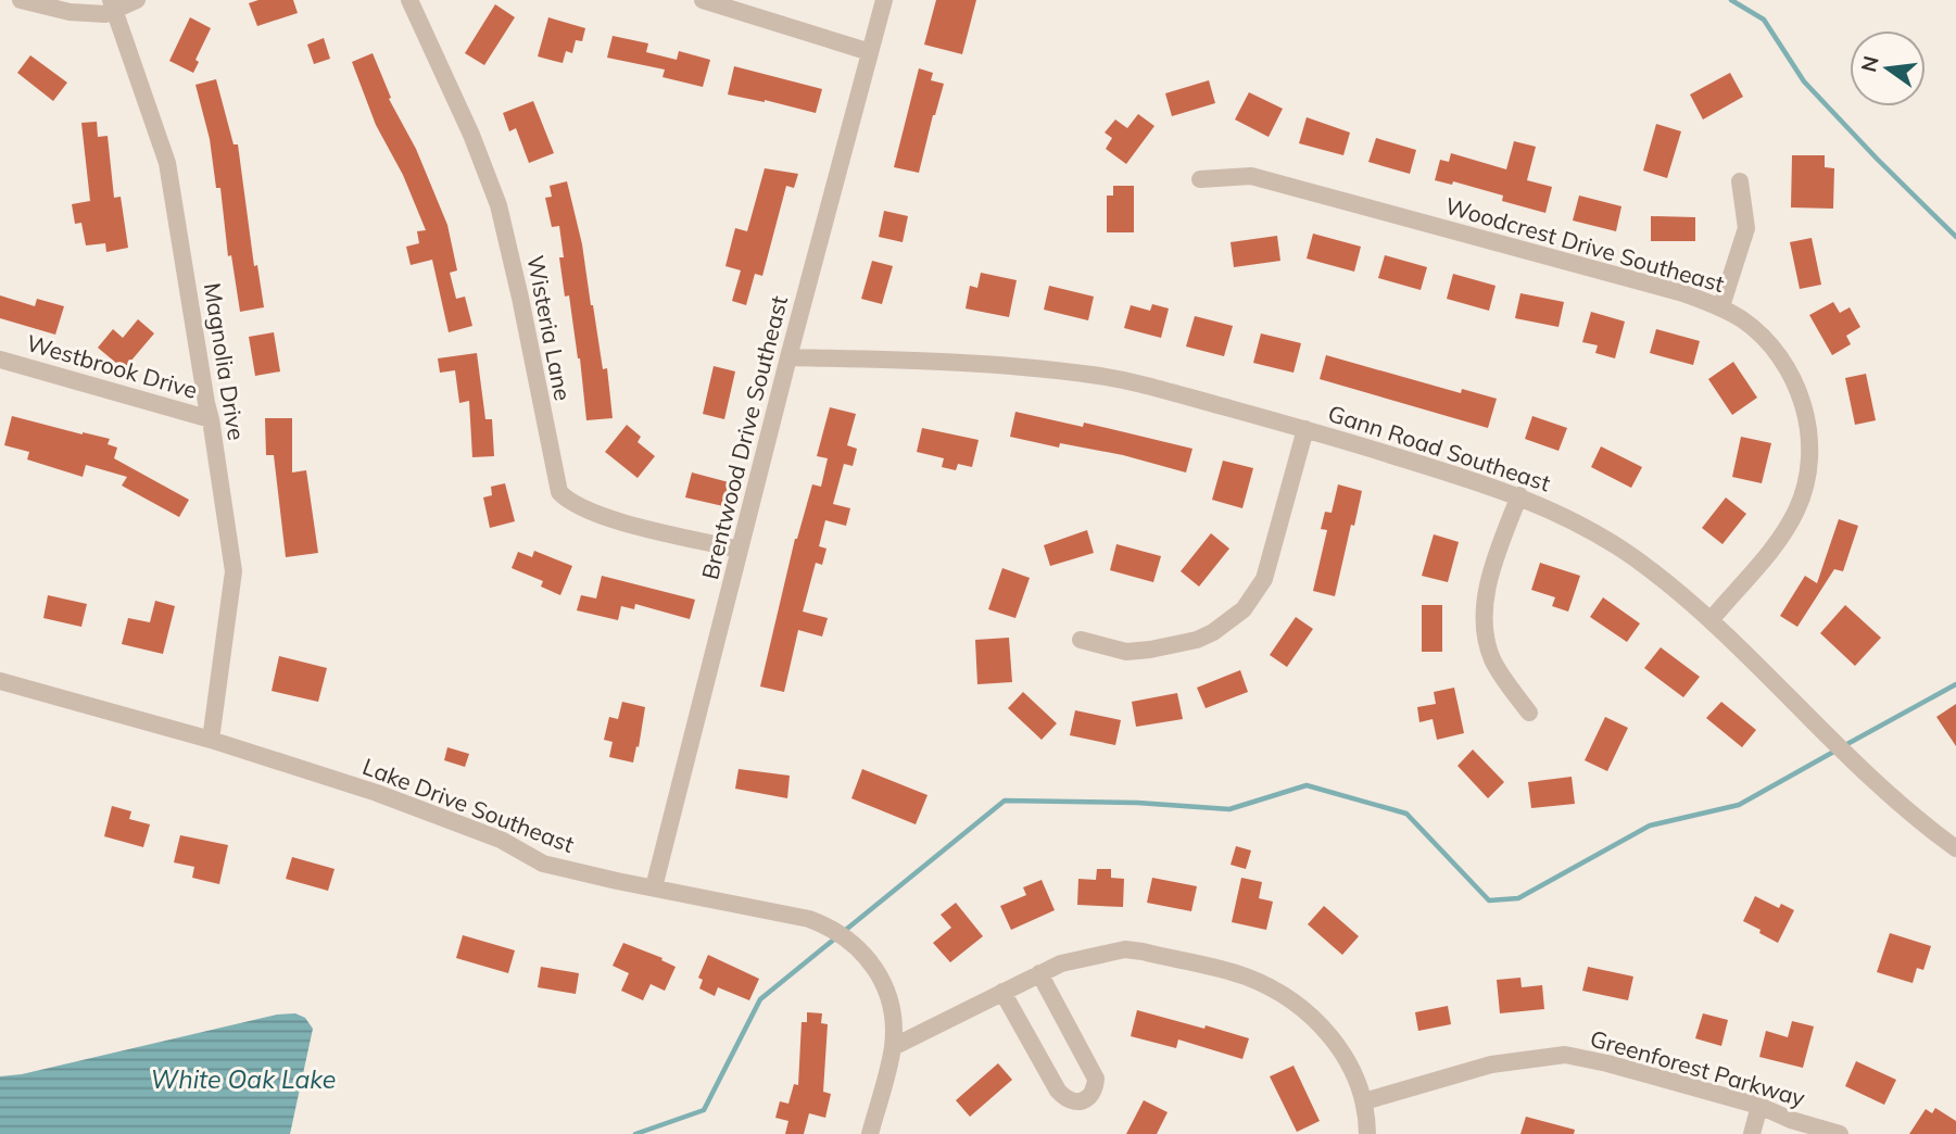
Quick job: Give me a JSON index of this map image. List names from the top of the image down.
{
  "streets": {
    "street": [
      "Woodcrest Drive Southeast",
      "Wisteria Lane",
      "Magnolia Drive",
      "Westbrook Drive",
      "Brentwood Drive Southeast",
      "Gann Road Southeast",
      "Lake Drive Southeast",
      "Greenforest Parkway"
    ]
  },
  "crossings": [
    ["Woodcrest Drive Southeast", "Gann Road Southeast"],
    ["Wisteria Lane", "Brentwood Drive Southeast"],
    ["Magnolia Drive", "Westbrook Drive"],
    ["Magnolia Drive", "Lake Drive Southeast"],
    ["Brentwood Drive Southeast", "Gann Road Southeast"],
    ["Brentwood Drive Southeast", "Lake Drive Southeast"]
  ],
  "water": ["White Oak Lake"],
  "north": "left"
}
